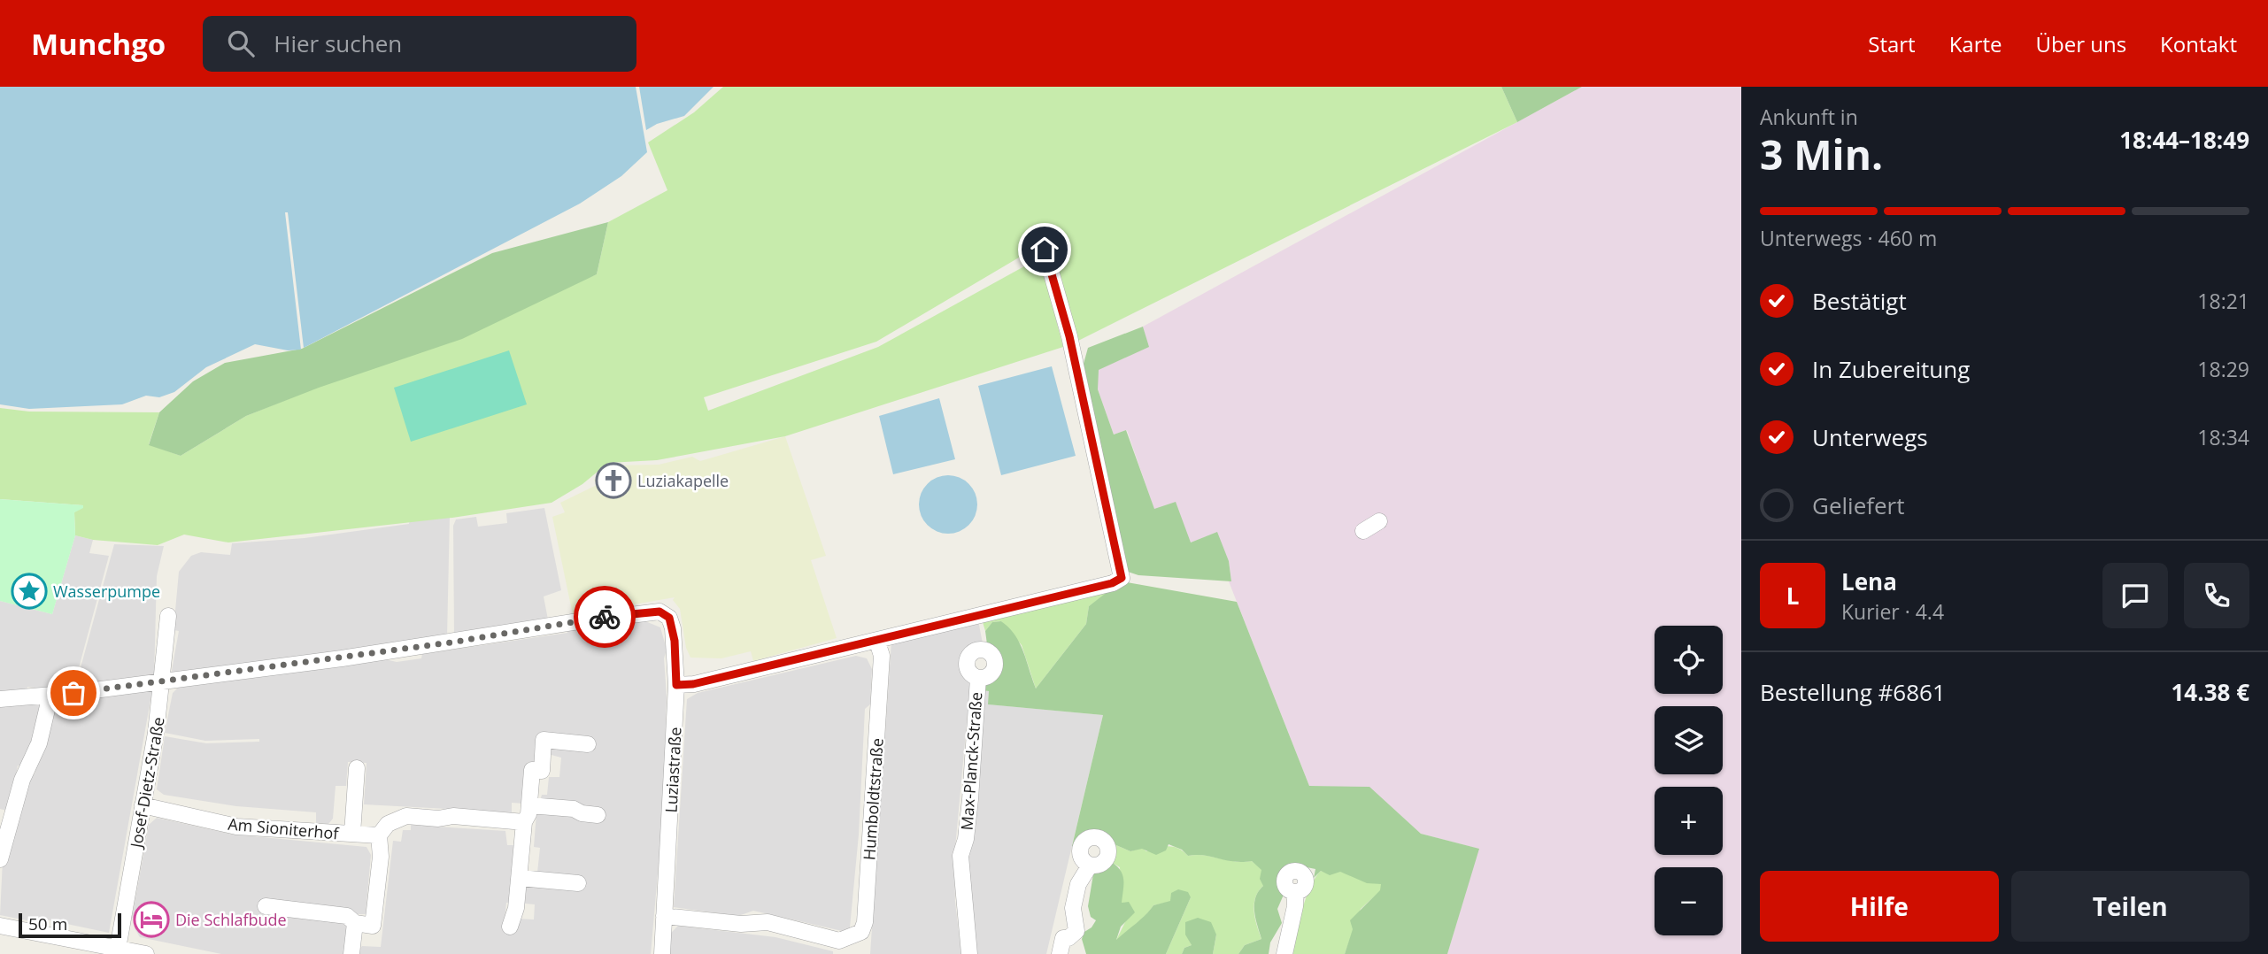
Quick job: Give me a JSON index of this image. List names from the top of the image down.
{
  "streets": {
    "street": [
      "Max-Planck-Straße",
      "Luziastraße",
      "Josef-Dietz-Straße",
      "Humboldtstraße",
      "Am Sioniterhof"
    ]
  },
  "crossings": [
    ["Luziastraße", "Josef-Dietz-Straße"],
    ["Luziastraße", "Humboldtstraße"],
    ["Josef-Dietz-Straße", "Am Sioniterhof"]
  ],
  "places": {
    "church": ["Luziakapelle"],
    "place": ["Wasserpumpe"],
    "hotel": ["Die Schlafbude"]
  },
  "scale_bar": "50 m",
  "page": {
    "header": "Munchgo",
    "search": "Hier suchen",
    "nav": [
      "Start",
      "Karte",
      "Über uns",
      "Kontakt"
    ],
    "heading": ["3 Min.", "Ankunft in", "18:44–18:49"],
    "panel": [
      "Lena",
      "Kurier · 4.4",
      "Bestellung #6861",
      "14.38 €"
    ],
    "bar": "Unterwegs · 460 m",
    "list": [
      ["Bestätigt", "18:21"],
      ["In Zubereitung", "18:29"],
      ["Unterwegs", "18:34"],
      "Geliefert"
    ],
    "round": "L",
    "map_buttons": ["+", "−"],
    "buttons": ["Hilfe", "Teilen"],
    "scale": "50 m"
  }
}
